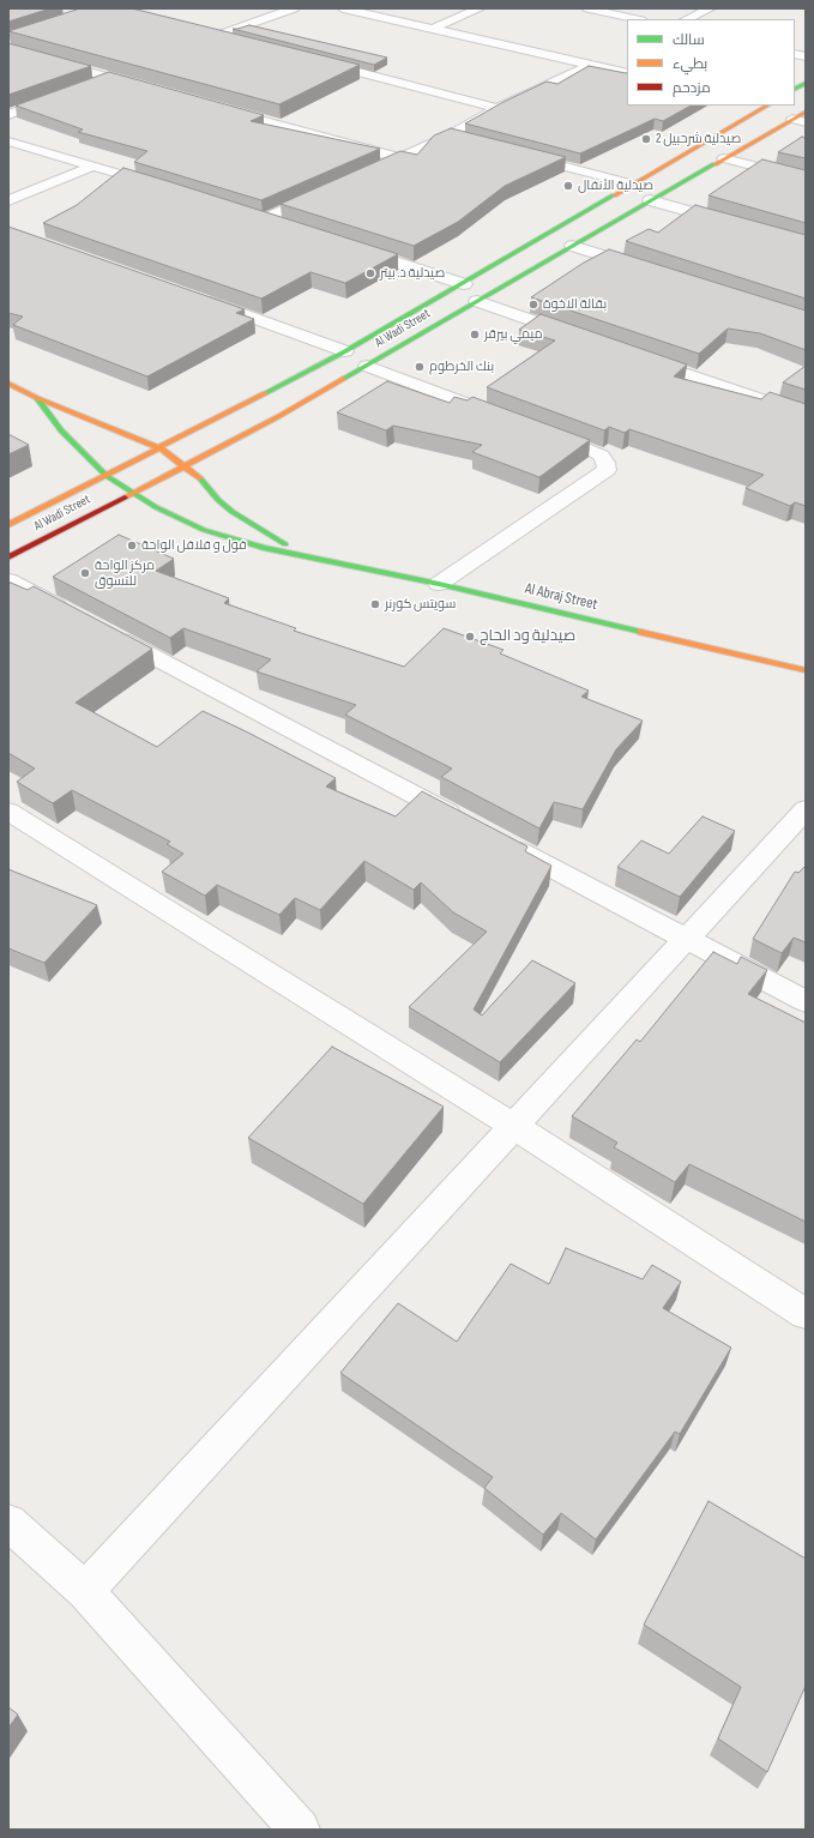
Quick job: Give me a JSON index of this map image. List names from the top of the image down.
{
  "streets": {
    "main road": ["Al Wadi Street", "Al Abraj Street"]
  },
  "crossings": [
    ["Al Wadi Street", "Al Abraj Street"]
  ],
  "places": [
    "صيدلية شرحبيل 2",
    "صيدلية الأنفال",
    "صيدلية د. بيتر",
    "بقالة الاخوة",
    "ميمي بيرقر",
    "بنك الخرطوم",
    "فول و فلافل الواحة",
    "مركز الواحة للتسوق",
    "سويتس كورنر",
    "صيدلية ود الحاج"
  ],
  "legend": ["سالك", "بطيء", "مزدحم"]
}
